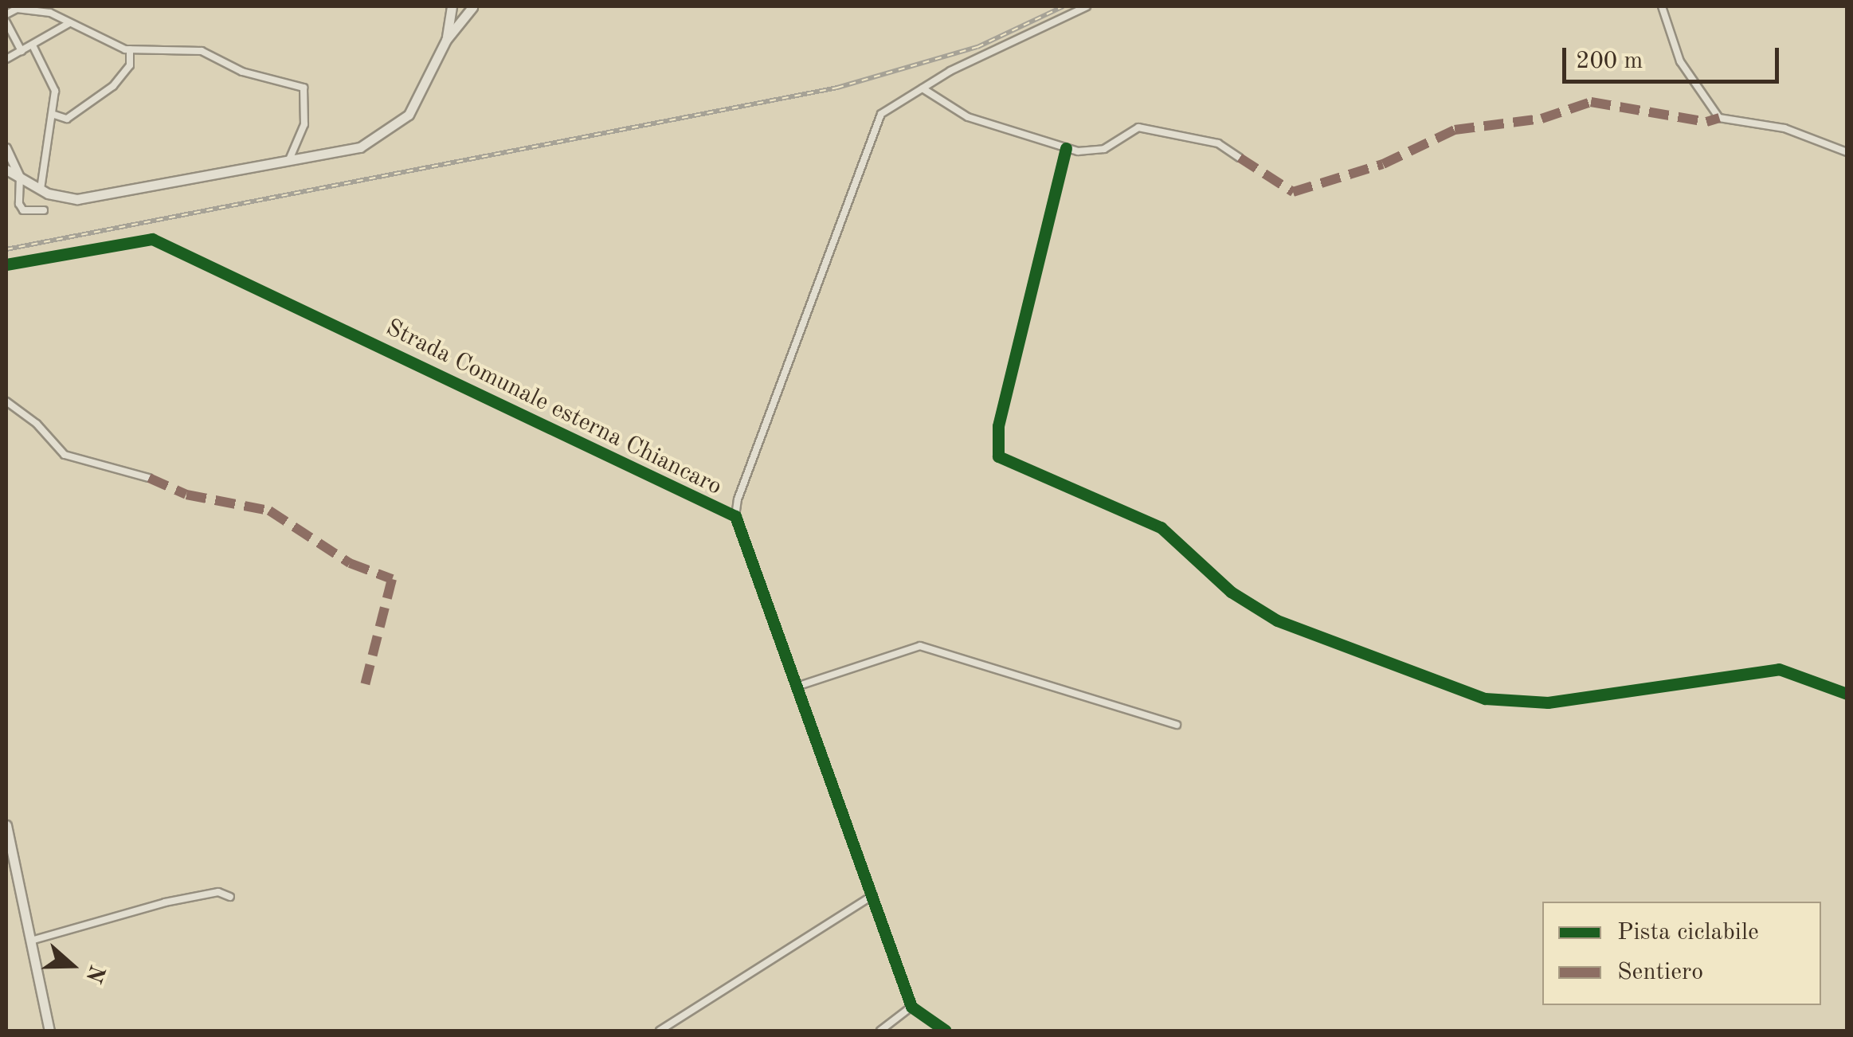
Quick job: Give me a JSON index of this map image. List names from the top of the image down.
{
  "streets": {
    "street": ["Strada Comunale esterna Chiancaro"]
  },
  "legend": ["Pista ciclabile", "Sentiero"],
  "scale_bar": "200 m",
  "north": "right"
}
